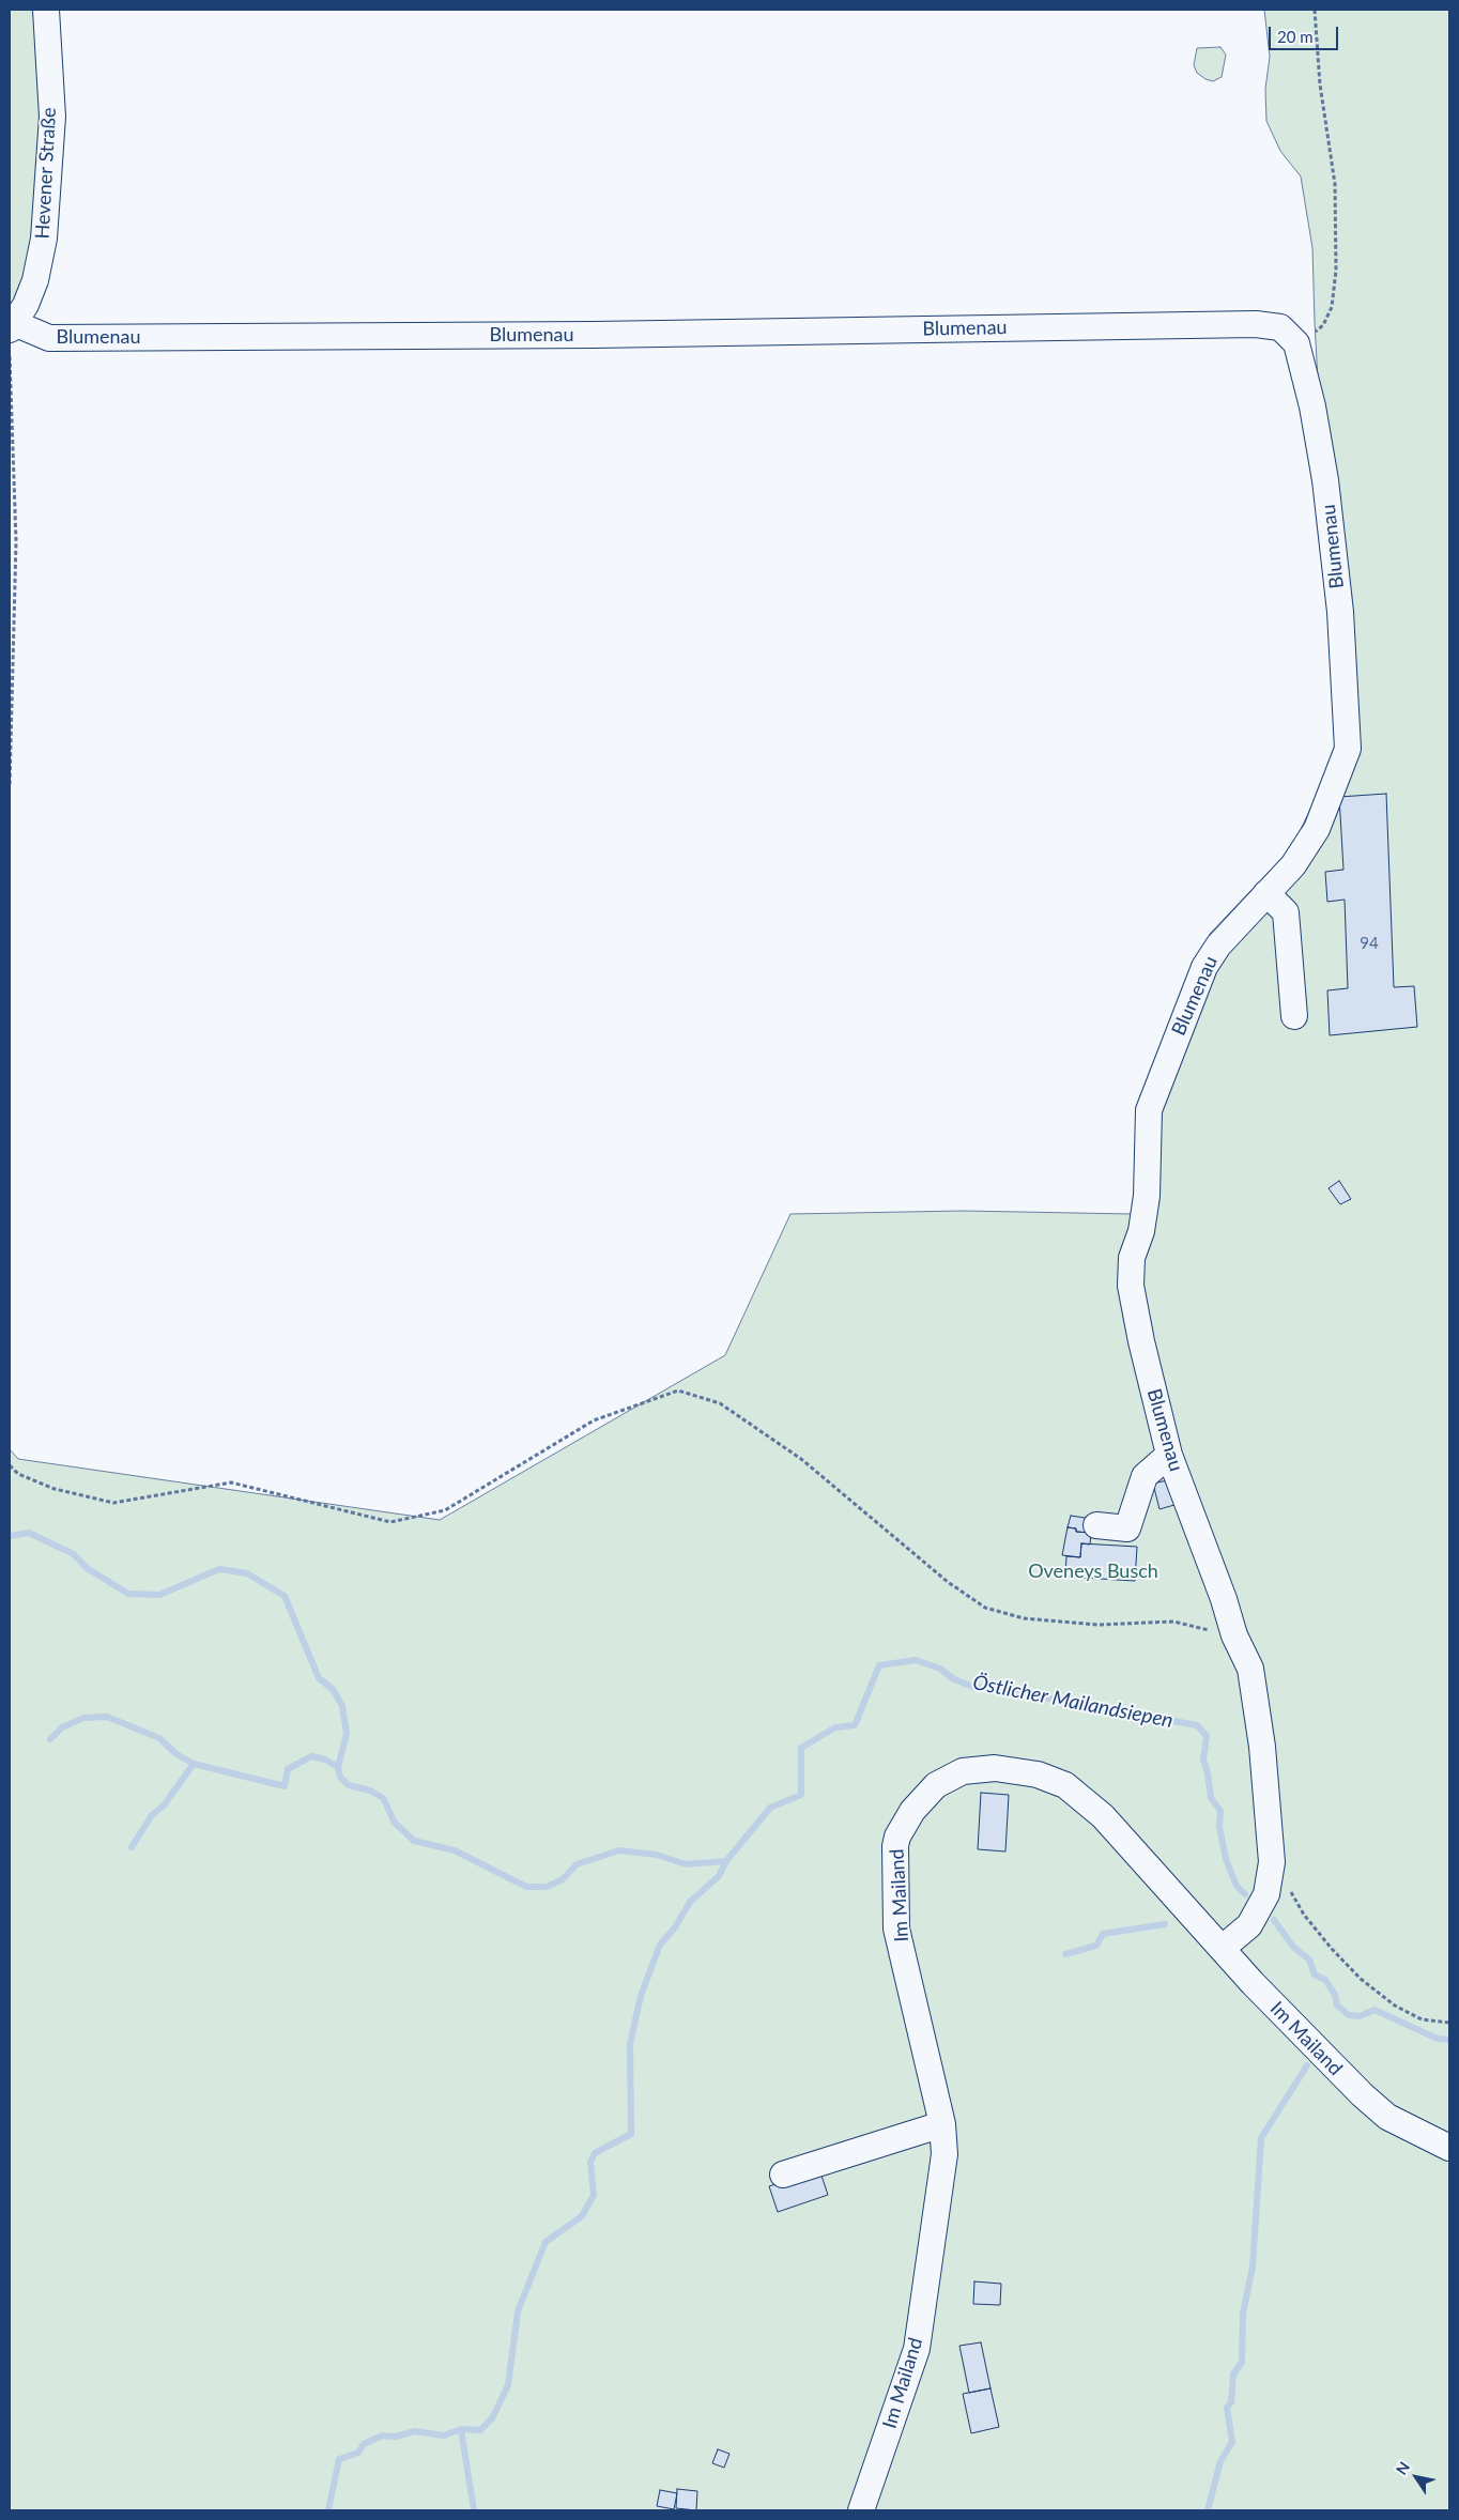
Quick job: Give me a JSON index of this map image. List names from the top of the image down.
{
  "streets": {
    "street": ["Hevener Straße", "Blumenau", "Im Mailand"]
  },
  "crossings": [
    ["Hevener Straße", "Blumenau"],
    ["Blumenau", "Im Mailand"]
  ],
  "water": ["Östlicher Mailandsiepen"],
  "parks": ["Oveneys Busch"],
  "house_numbers": ["94"],
  "scale_bar": "20 m",
  "north": "top left"
}
